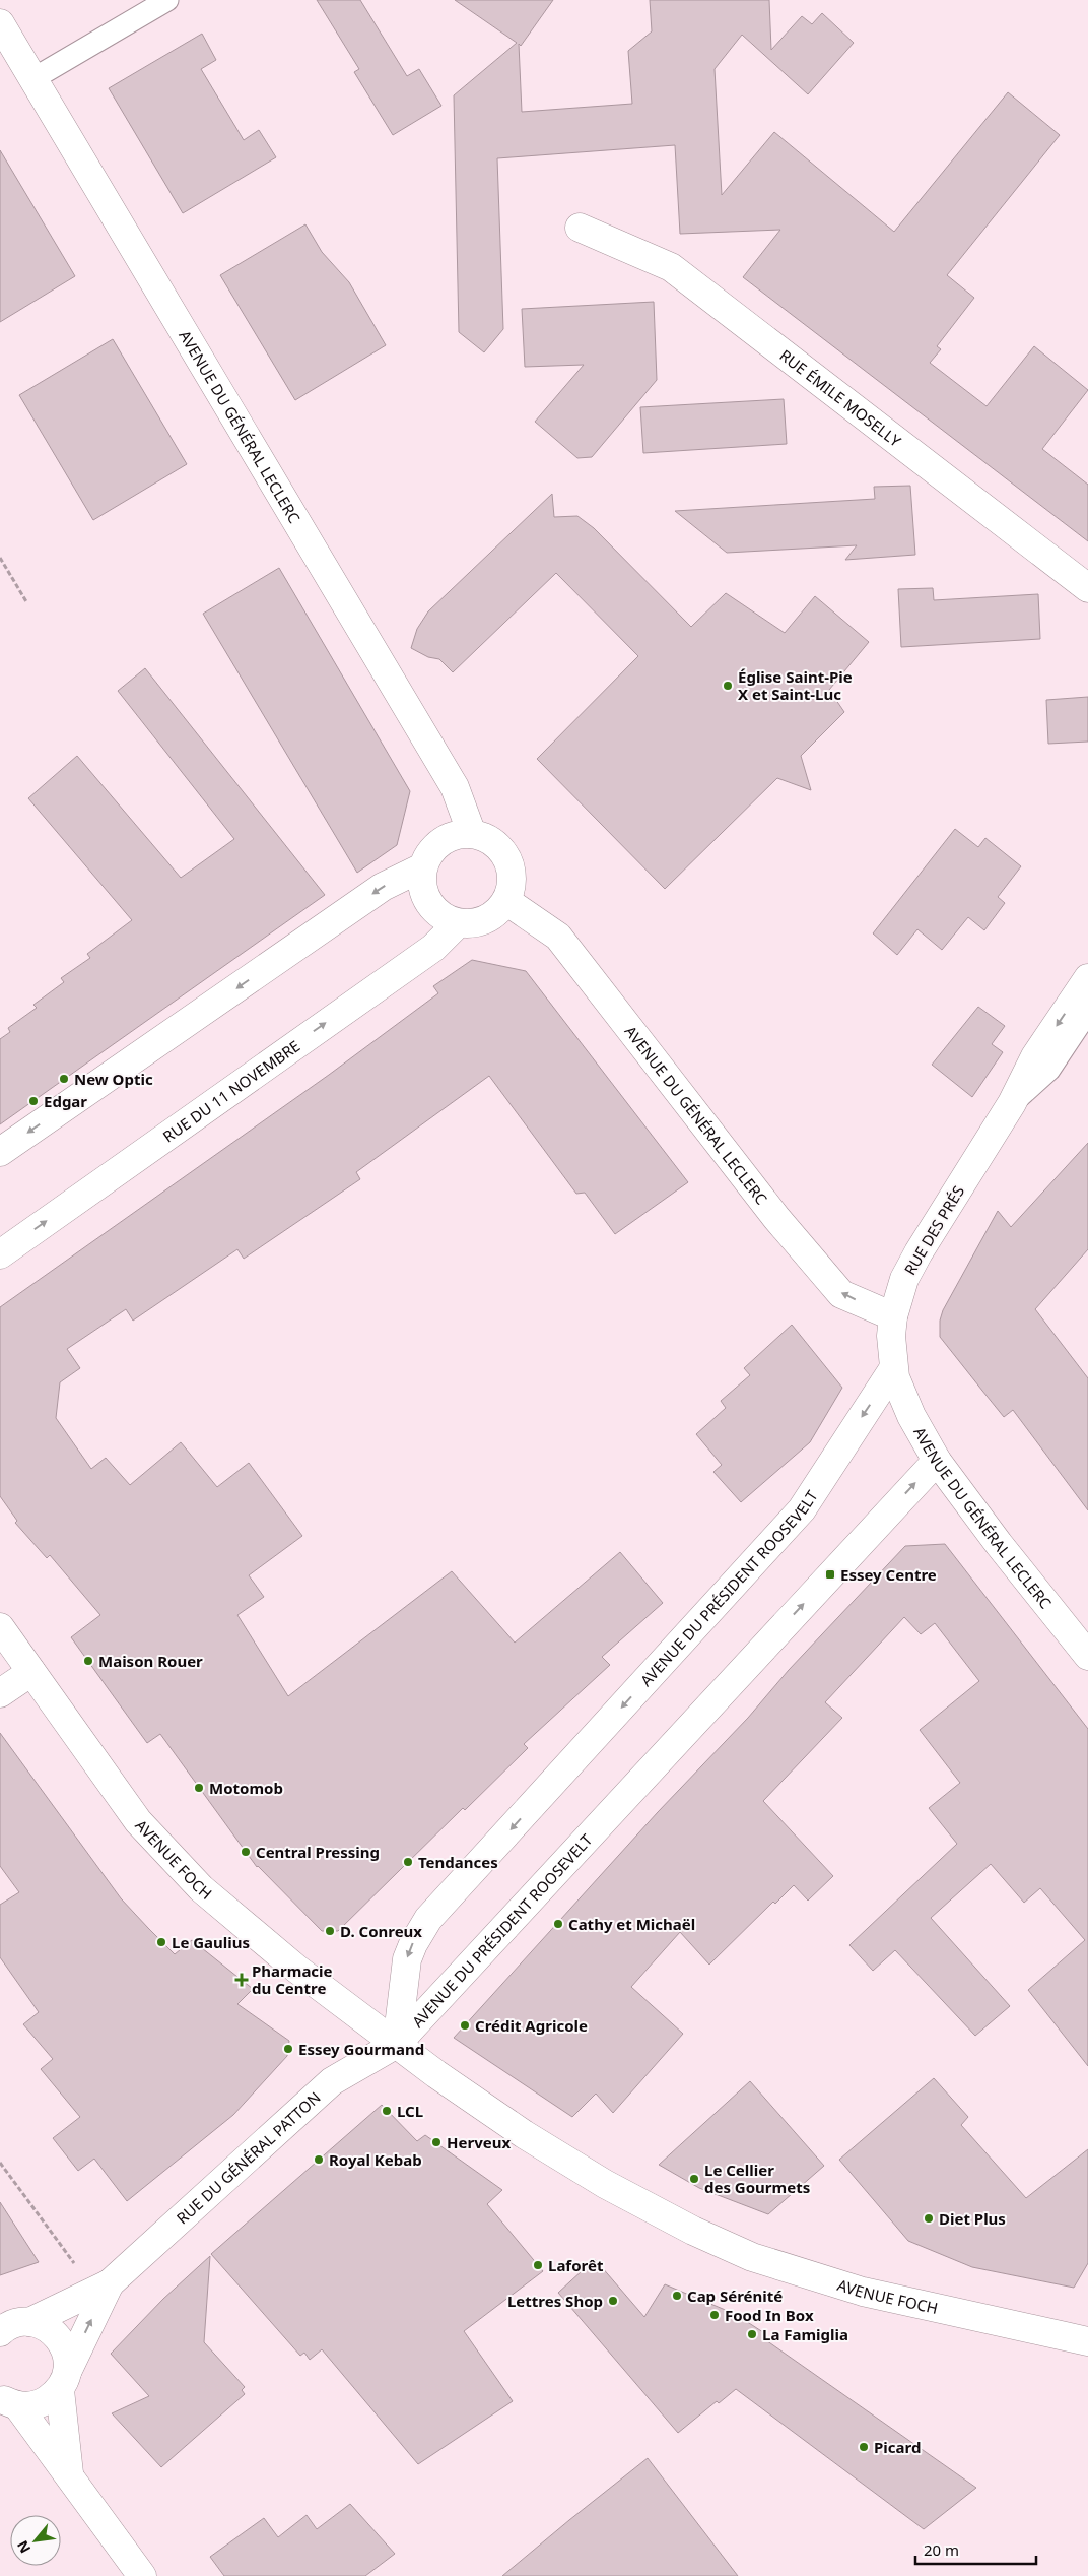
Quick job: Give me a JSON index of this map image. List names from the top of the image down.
{
  "streets": {
    "street": [
      "RUE ÉMILE MOSELLY",
      "AVENUE DU GÉNÉRAL LECLERC",
      "RUE DU 11 NOVEMBRE",
      "RUE DES PRÉS",
      "AVENUE DU PRÉSIDENT ROOSEVELT",
      "AVENUE FOCH",
      "RUE DU GÉNÉRAL PATTON"
    ]
  },
  "crossings": [
    ["AVENUE DU GÉNÉRAL LECLERC", "RUE DU 11 NOVEMBRE"],
    ["AVENUE DU GÉNÉRAL LECLERC", "RUE DES PRÉS"],
    ["AVENUE DU GÉNÉRAL LECLERC", "AVENUE DU PRÉSIDENT ROOSEVELT"],
    ["RUE DES PRÉS", "AVENUE DU PRÉSIDENT ROOSEVELT"],
    ["AVENUE DU PRÉSIDENT ROOSEVELT", "AVENUE FOCH"],
    ["AVENUE DU PRÉSIDENT ROOSEVELT", "RUE DU GÉNÉRAL PATTON"],
    ["AVENUE FOCH", "RUE DU GÉNÉRAL PATTON"]
  ],
  "places": {
    "other": [
      "Église Saint-Pie X et Saint-Luc",
      "New Optic",
      "Edgar",
      "Maison Rouer",
      "Motomob",
      "Central Pressing",
      "Tendances",
      "Cathy et Michaël",
      "D. Conreux",
      "Le Gaulius",
      "Crédit Agricole",
      "Essey Gourmand",
      "LCL",
      "Herveux",
      "Royal Kebab",
      "Le Cellier des Gourmets",
      "Diet Plus",
      "Laforêt",
      "Cap Sérénité",
      "Lettres Shop",
      "Food In Box",
      "La Famiglia",
      "Picard"
    ],
    "transit": ["Essey Centre"],
    "health": ["Pharmacie du Centre"]
  },
  "scale_bar": "20 m",
  "north": "bottom left"
}
